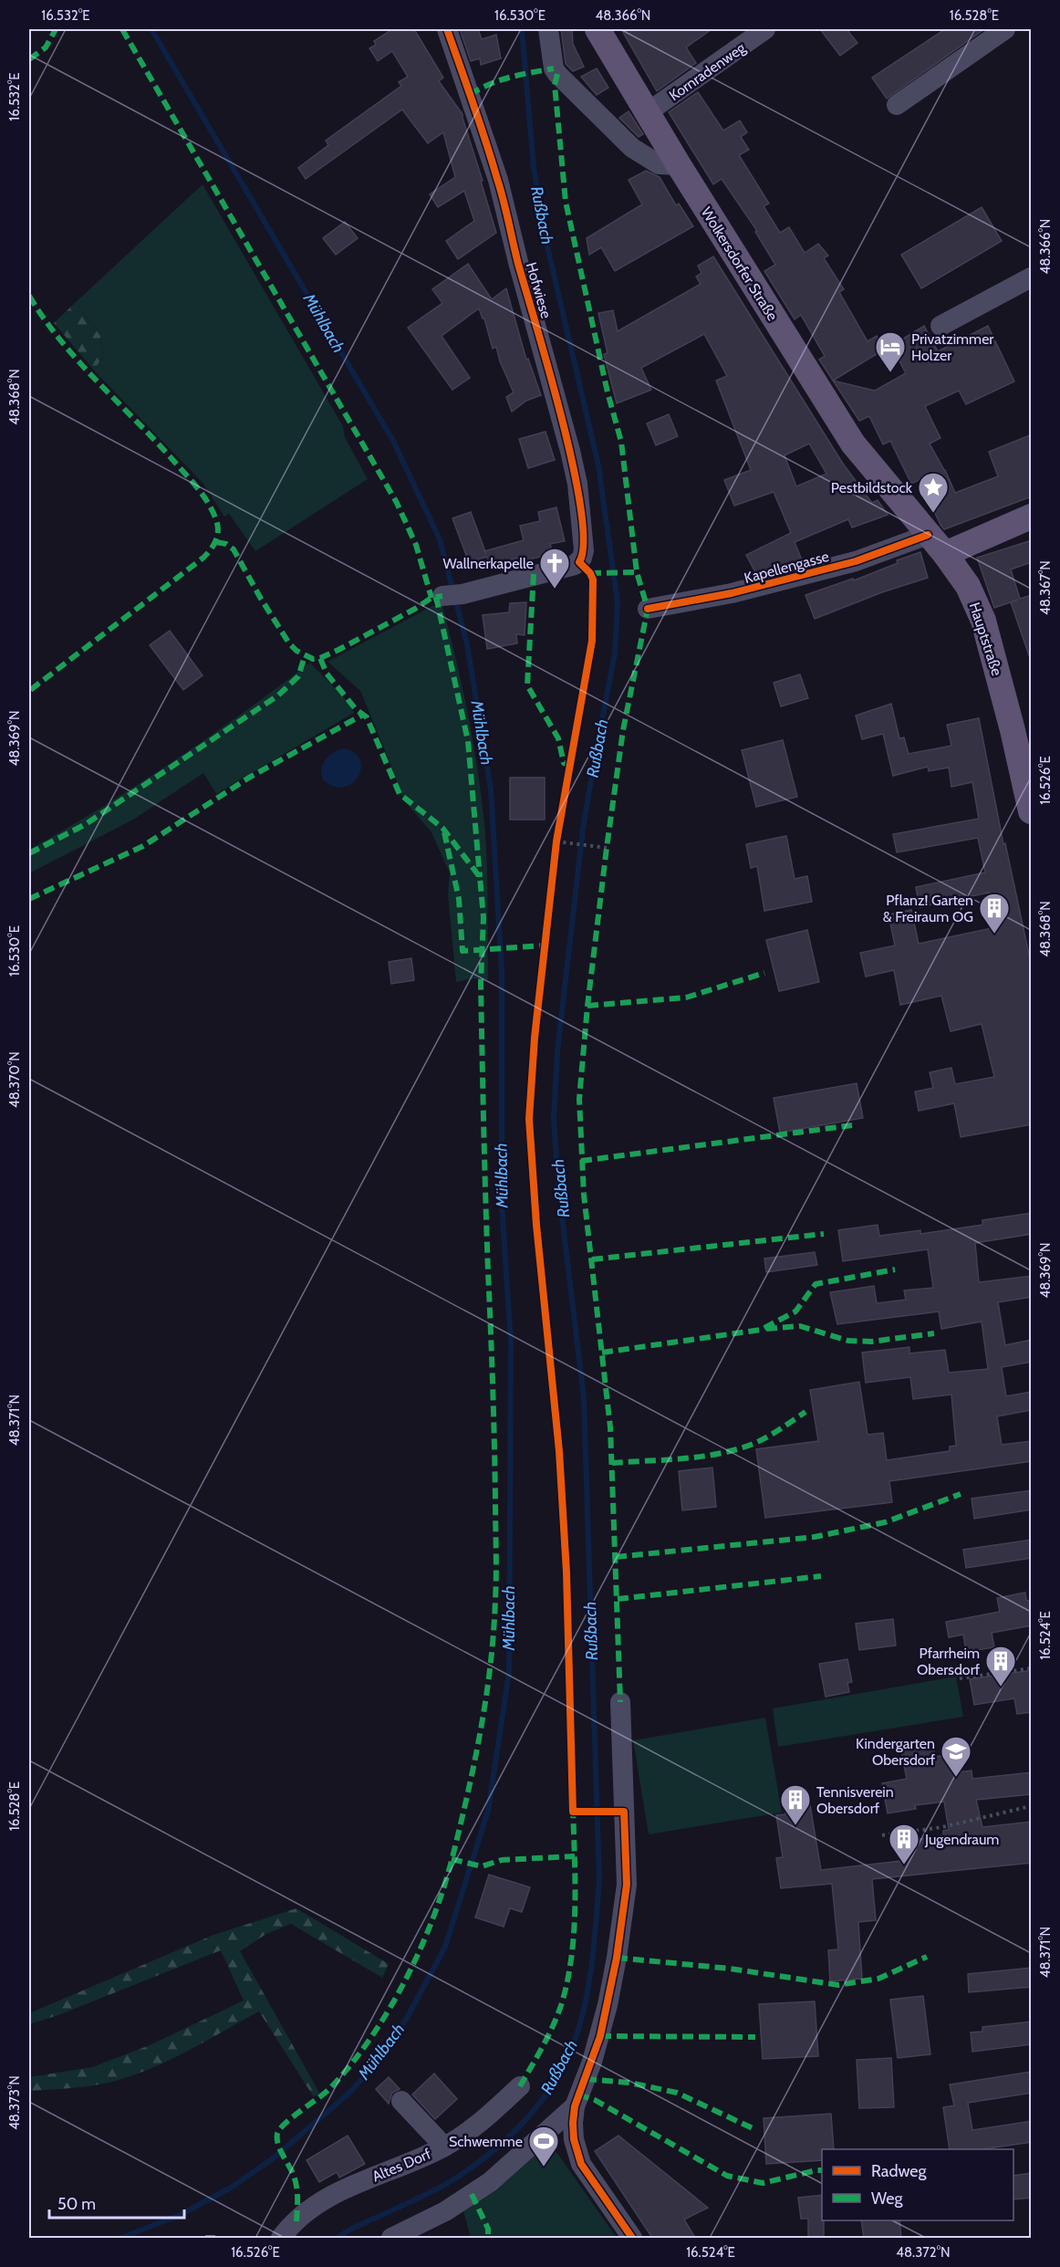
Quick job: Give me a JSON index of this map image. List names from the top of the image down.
{
  "streets": {
    "main road": ["Wolkersdorfer Straße", "Hauptstraße"],
    "street": [
      "Kornradenweg",
      "Hofwiese",
      "Kapellengasse",
      "Altes Dorf"
    ]
  },
  "crossings": [
    ["Kornradenweg", "Wolkersdorfer Straße"],
    ["Wolkersdorfer Straße", "Hauptstraße"],
    ["Kapellengasse", "Hauptstraße"]
  ],
  "water": ["Rußbach", "Mühlbach"],
  "places": {
    "hotel": ["Privatzimmer Holzer"],
    "place": ["Pestbildstock"],
    "church": ["Wallnerkapelle"],
    "building": [
      "Pflanz! Garten & Freiraum OG",
      "Pfarrheim Obersdorf",
      "Tennisverein Obersdorf",
      "Jugendraum"
    ],
    "school or university": ["Kindergarten Obersdorf"],
    "sports": ["Schwemme"]
  },
  "legend": ["Radweg", "Weg"],
  "scale_bar": "50 m",
  "coordinates": [
    "16.532°E",
    "16.530°E",
    "48.366°N",
    "16.528°E",
    "48.368°N",
    "48.367°N",
    "48.369°N",
    "16.526°E",
    "48.370°N",
    "48.371°N",
    "16.524°E",
    "48.373°N",
    "48.372°N"
  ]
}
